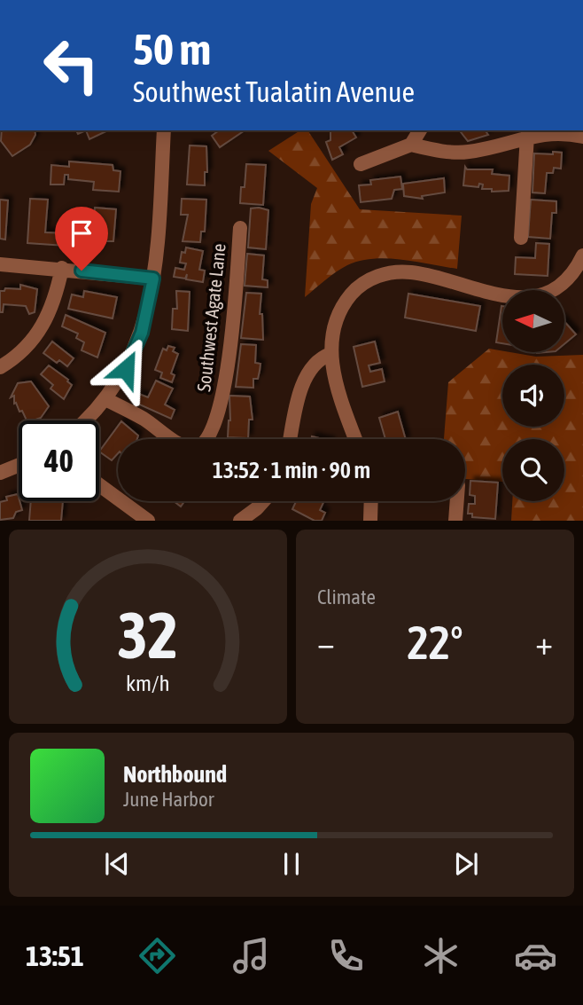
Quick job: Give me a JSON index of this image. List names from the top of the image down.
{
  "streets": {
    "street": ["Southwest Agate Lane"]
  },
  "north": "left",
  "page": {
    "turn": ["50 m", "Southwest Tualatin Avenue"],
    "limit": "40",
    "trip": "13:52 · 1 min · 90 m",
    "tile": "Climate",
    "heat": ["−", "22°", "+"],
    "song": ["Northbound", "June Harbor"],
    "tabs": "13:51",
    "gauge": ["32", "km/h"]
  }
}
